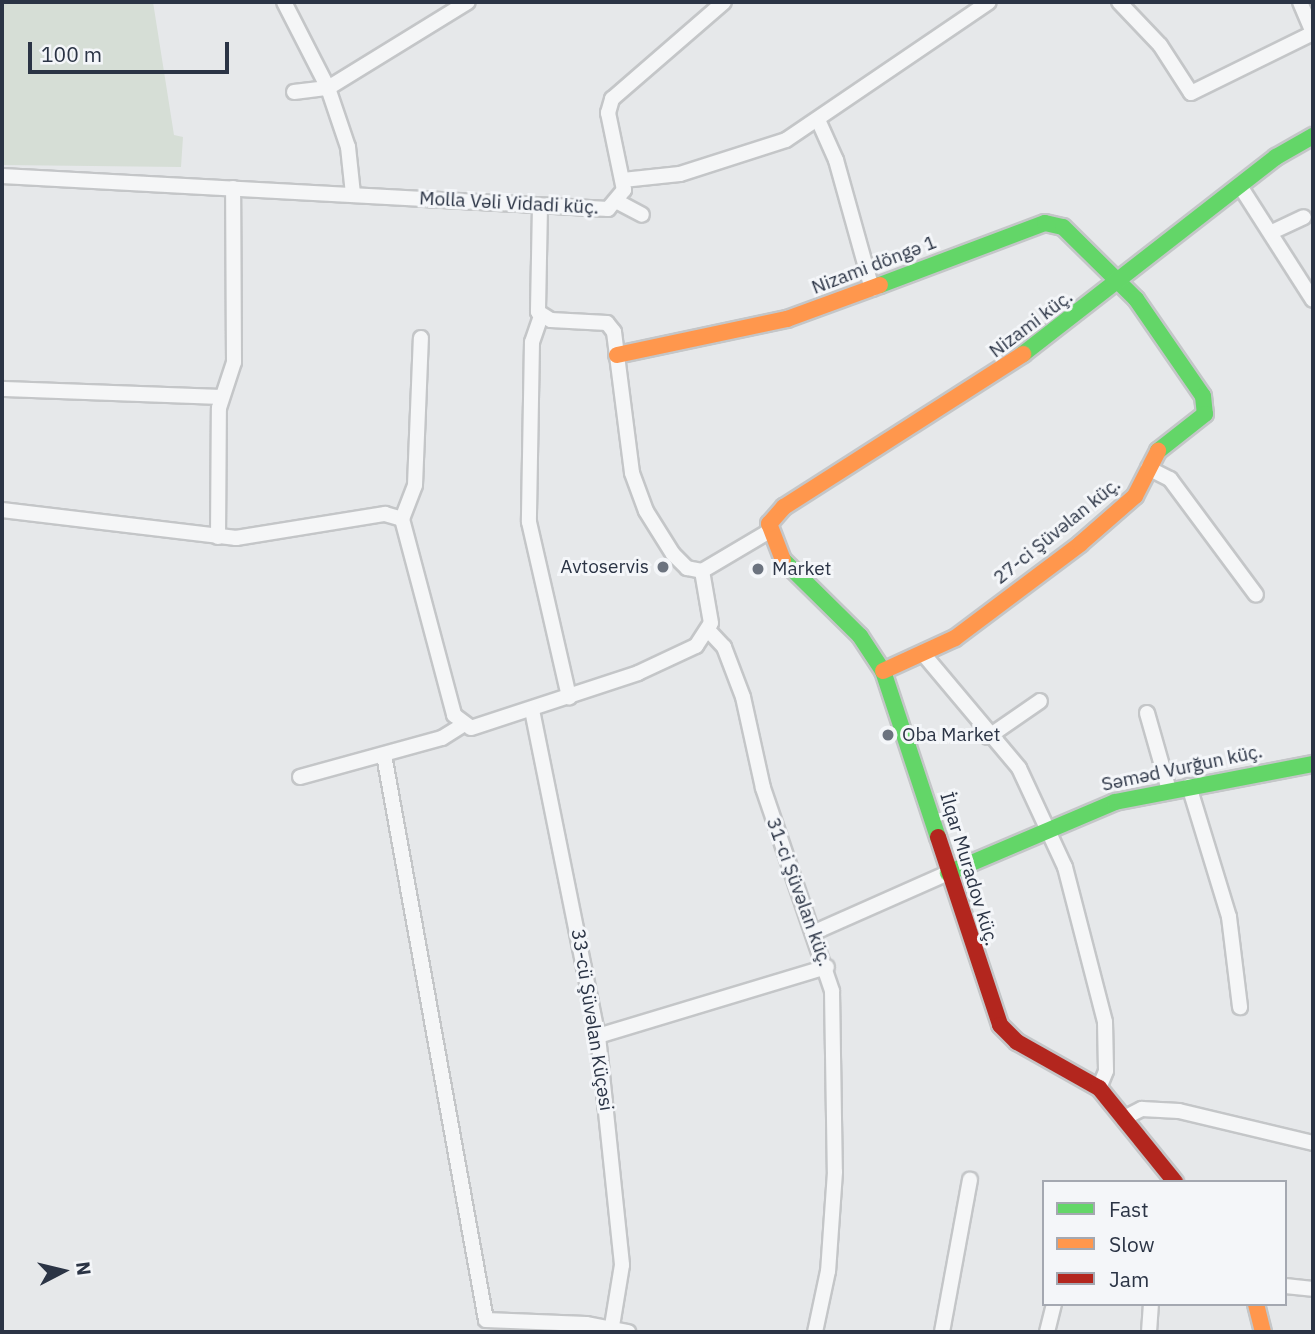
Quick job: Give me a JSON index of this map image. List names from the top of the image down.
{
  "streets": {
    "street": [
      "Molla Vəli Vidadi küç.",
      "Nizami döngə 1",
      "Nizami küç.",
      "27-ci Şüvəlan küç.",
      "Səməd Vurğun küç.",
      "İlqar Muradov küç.",
      "31-ci Şüvəlan küç.",
      "33-cü Şüvəlan Küçəsi"
    ]
  },
  "crossings": [
    ["Nizami döngə 1", "Nizami küç."],
    ["Nizami döngə 1", "27-ci Şüvəlan küç."],
    ["Nizami küç.", "27-ci Şüvəlan küç."],
    ["Nizami küç.", "İlqar Muradov küç."],
    ["27-ci Şüvəlan küç.", "İlqar Muradov küç."],
    ["Səməd Vurğun küç.", "İlqar Muradov küç."]
  ],
  "places": ["Avtoservis", "Market", "Oba Market"],
  "legend": ["Fast", "Slow", "Jam"],
  "scale_bar": "100 m",
  "north": "right"
}
